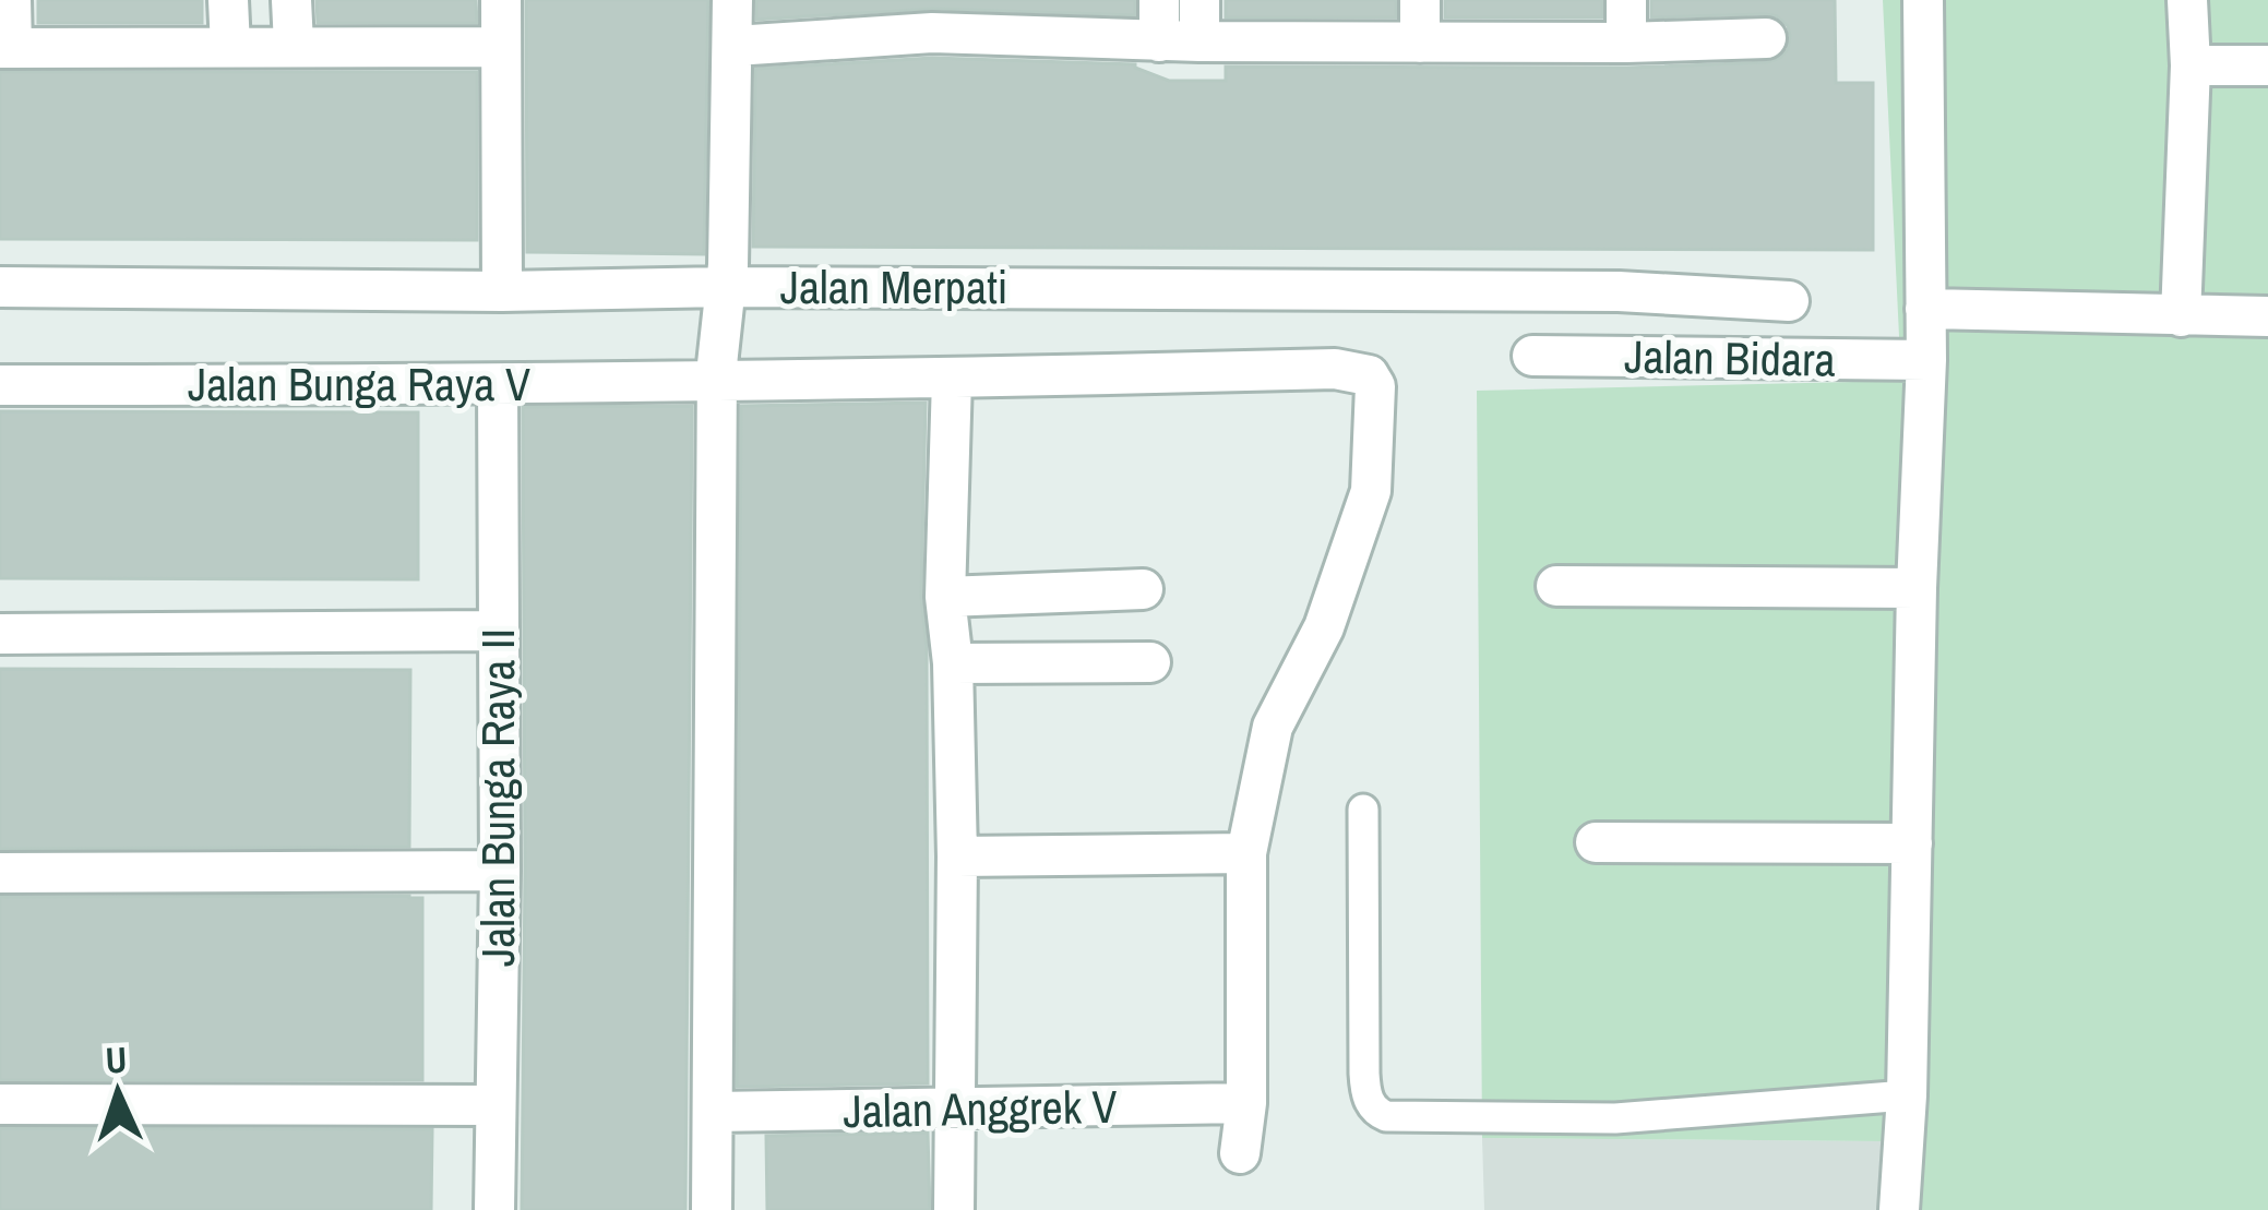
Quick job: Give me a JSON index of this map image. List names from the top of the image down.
{
  "streets": {
    "street": [
      "Jalan Merpati",
      "Jalan Bidara",
      "Jalan Bunga Raya V",
      "Jalan Bunga Raya II",
      "Jalan Anggrek V"
    ]
  },
  "crossings": [
    ["Jalan Bunga Raya V", "Jalan Bunga Raya II"]
  ],
  "north": "top"
}
